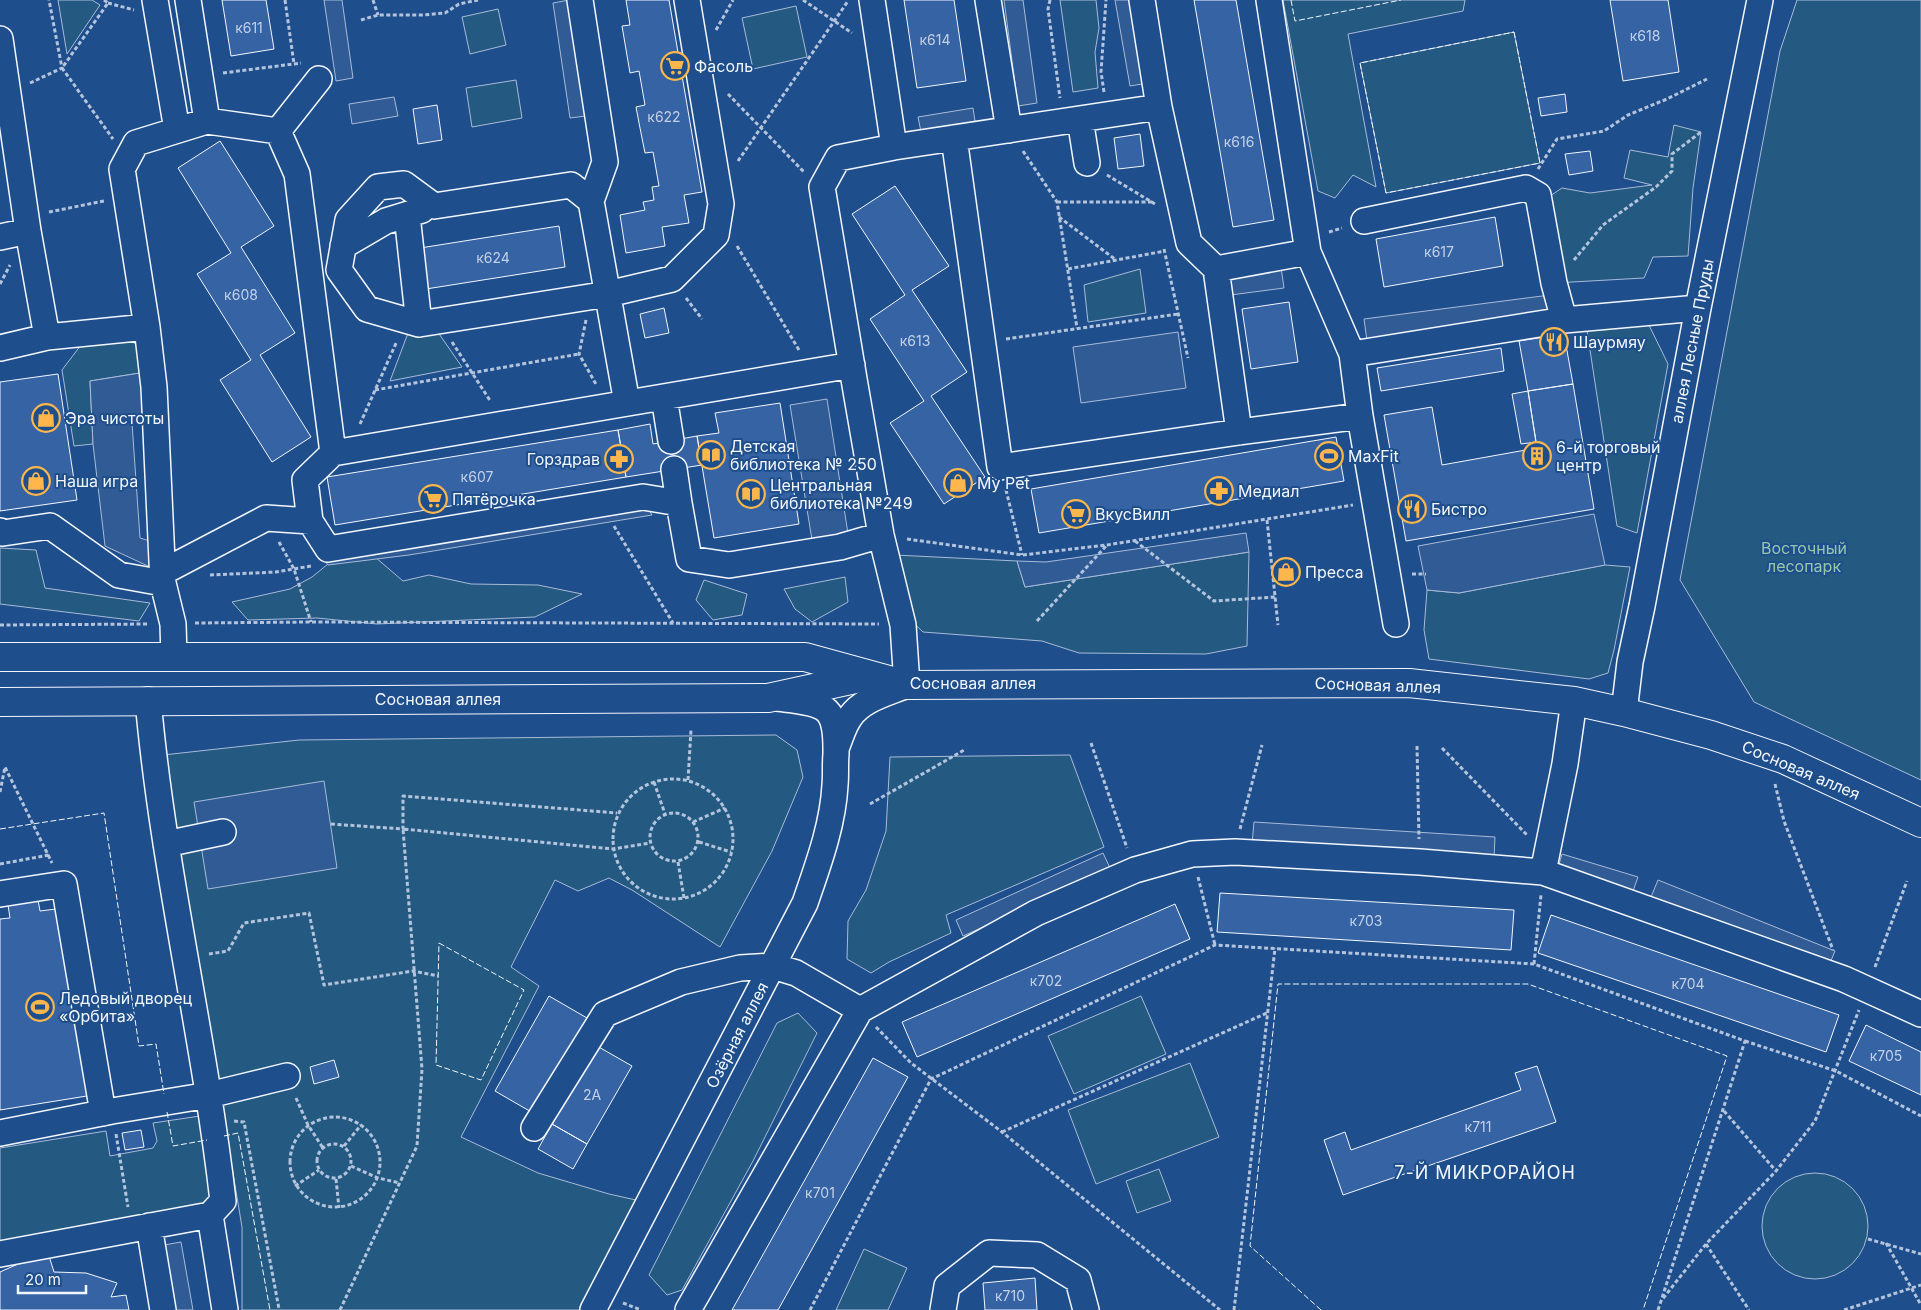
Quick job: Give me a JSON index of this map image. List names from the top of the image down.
{
  "streets": {
    "main road": ["Сосновая аллея"],
    "street": ["аллея Лесные Пруды", "Озёрная аллея"]
  },
  "crossings": [
    ["аллея Лесные Пруды", "Сосновая аллея"],
    ["Сосновая аллея", "Озёрная аллея"]
  ],
  "districts": ["7-Й МИКРОРАЙОН"],
  "parks": ["Восточный лесопарк"],
  "places": {
    "supermarket": ["Фасоль", "Пятёрочка", "ВкусВилл"],
    "restaurant": ["Шаурмяу", "Бистро"],
    "shop": [
      "Эра чистоты",
      "Наша игра",
      "My Pet",
      "Пресса"
    ],
    "library": ["Детская библиотека № 250", "Центральная библиотека №249"],
    "sports": ["MaxFit", "Ледовый дворец «Орбита»"],
    "building": ["6-й торговый центр"],
    "pharmacy": ["Горздрав", "Медиал"]
  },
  "house_numbers": [
    "к611",
    "к618",
    "к614",
    "к622",
    "к616",
    "к617",
    "к624",
    "к608",
    "к613",
    "к607",
    "к703",
    "к702",
    "к704",
    "к705",
    "2А",
    "к711",
    "к701",
    "к710"
  ],
  "scale_bar": "20 m"
}
